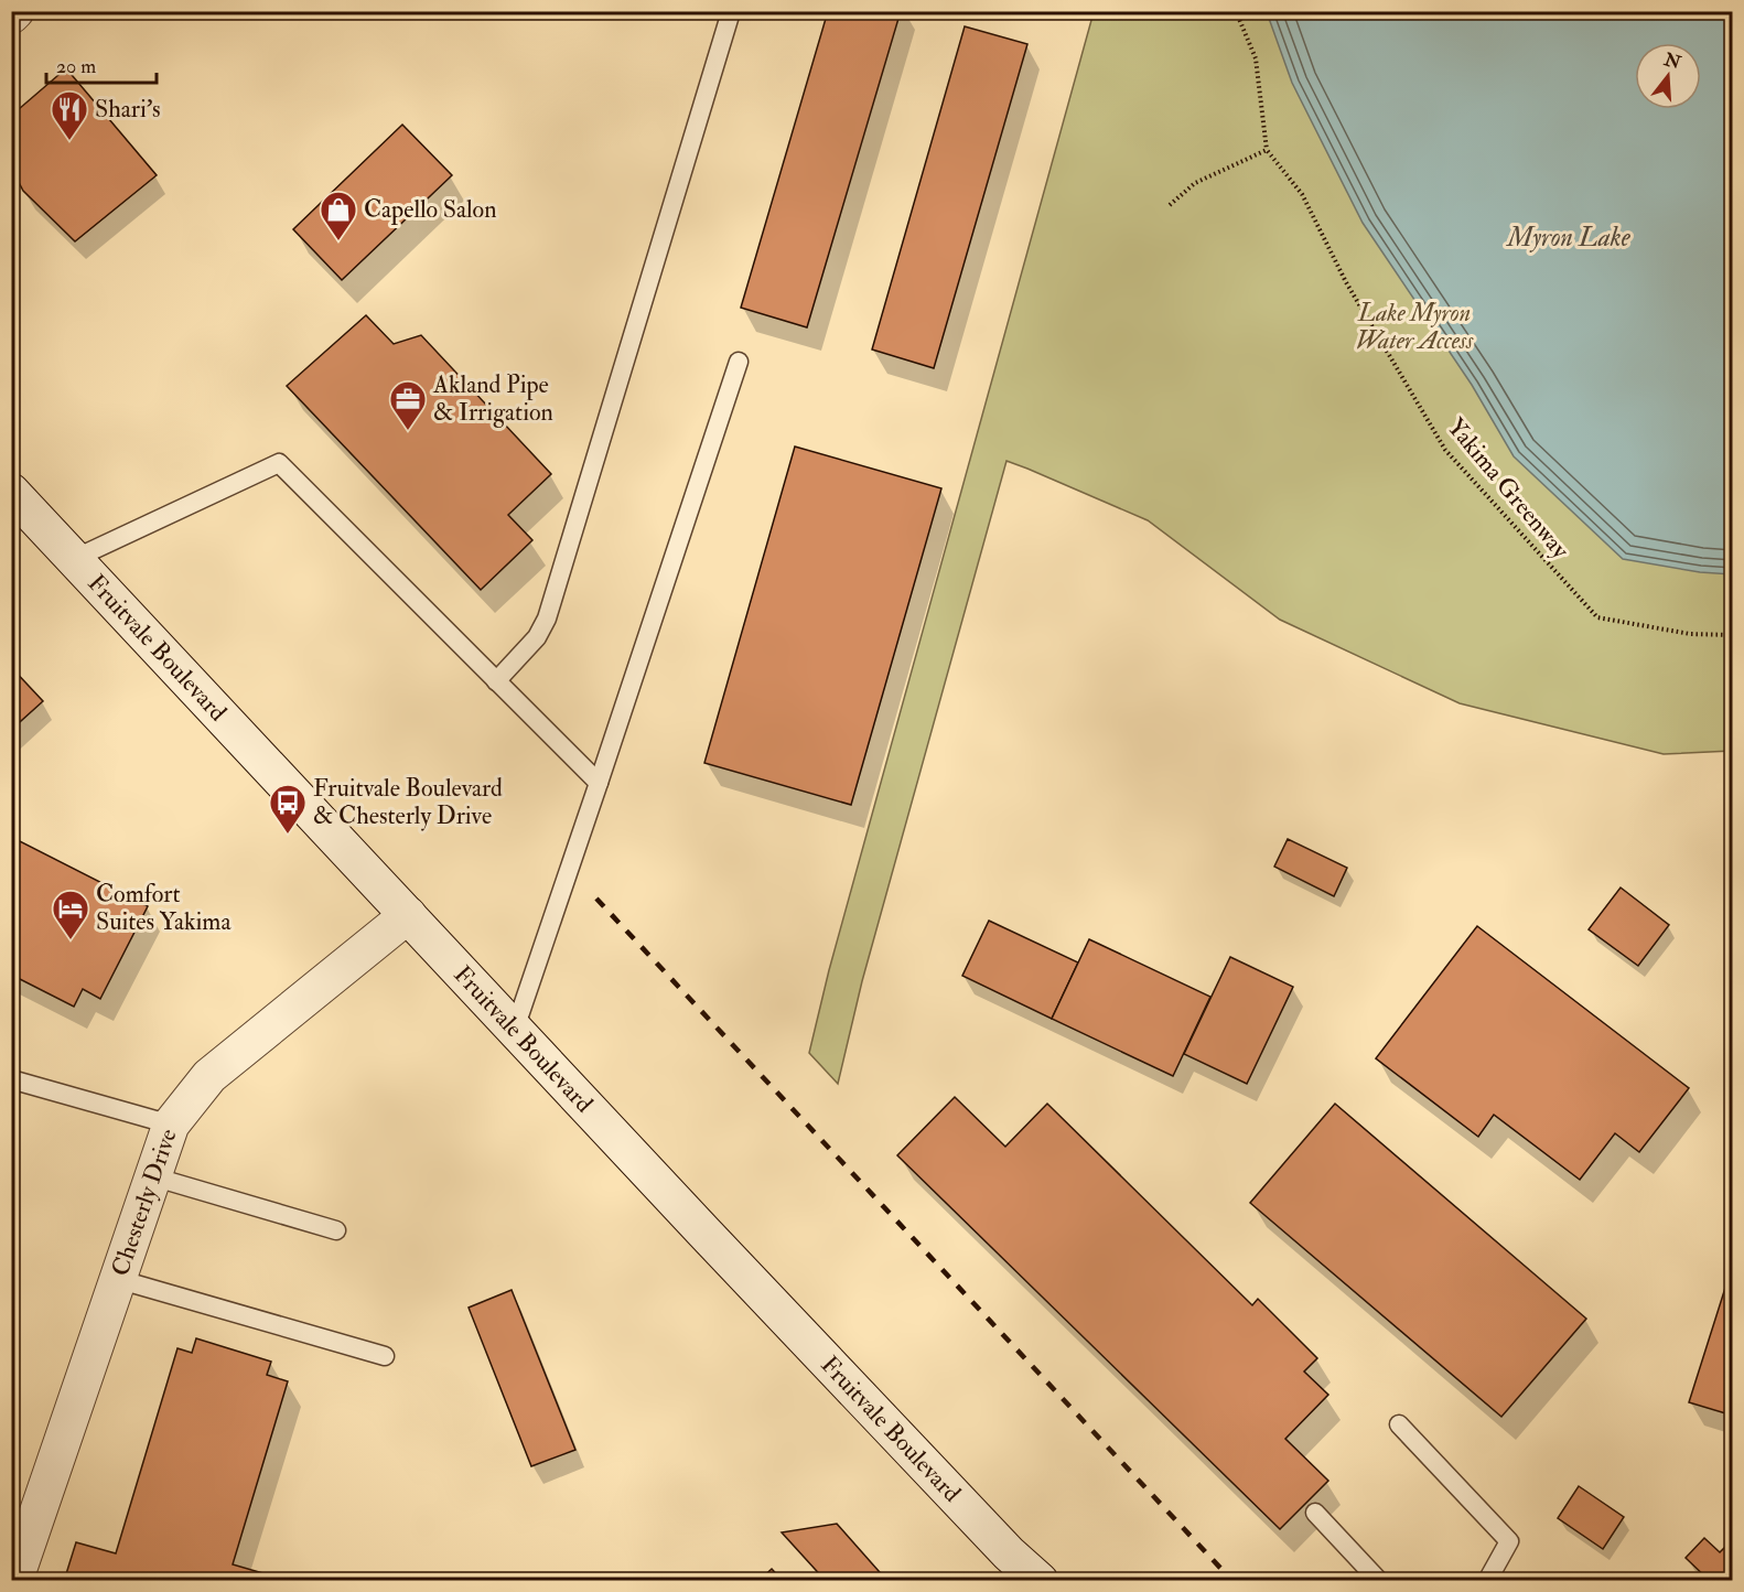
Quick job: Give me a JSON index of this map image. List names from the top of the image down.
{
  "streets": {
    "main road": ["Fruitvale Boulevard", "Chesterly Drive"],
    "path": ["Yakima Greenway"]
  },
  "crossings": [
    ["Fruitvale Boulevard", "Chesterly Drive"]
  ],
  "water": ["Myron Lake"],
  "parks": ["Lake Myron Water Access"],
  "places": {
    "restaurant": ["Shari's"],
    "shop": ["Capello Salon"],
    "office": ["Akland Pipe & Irrigation"],
    "bus stop": ["Fruitvale Boulevard & Chesterly Drive"],
    "hotel": ["Comfort Suites Yakima"]
  },
  "scale_bar": "20 m",
  "north": "top"
}
